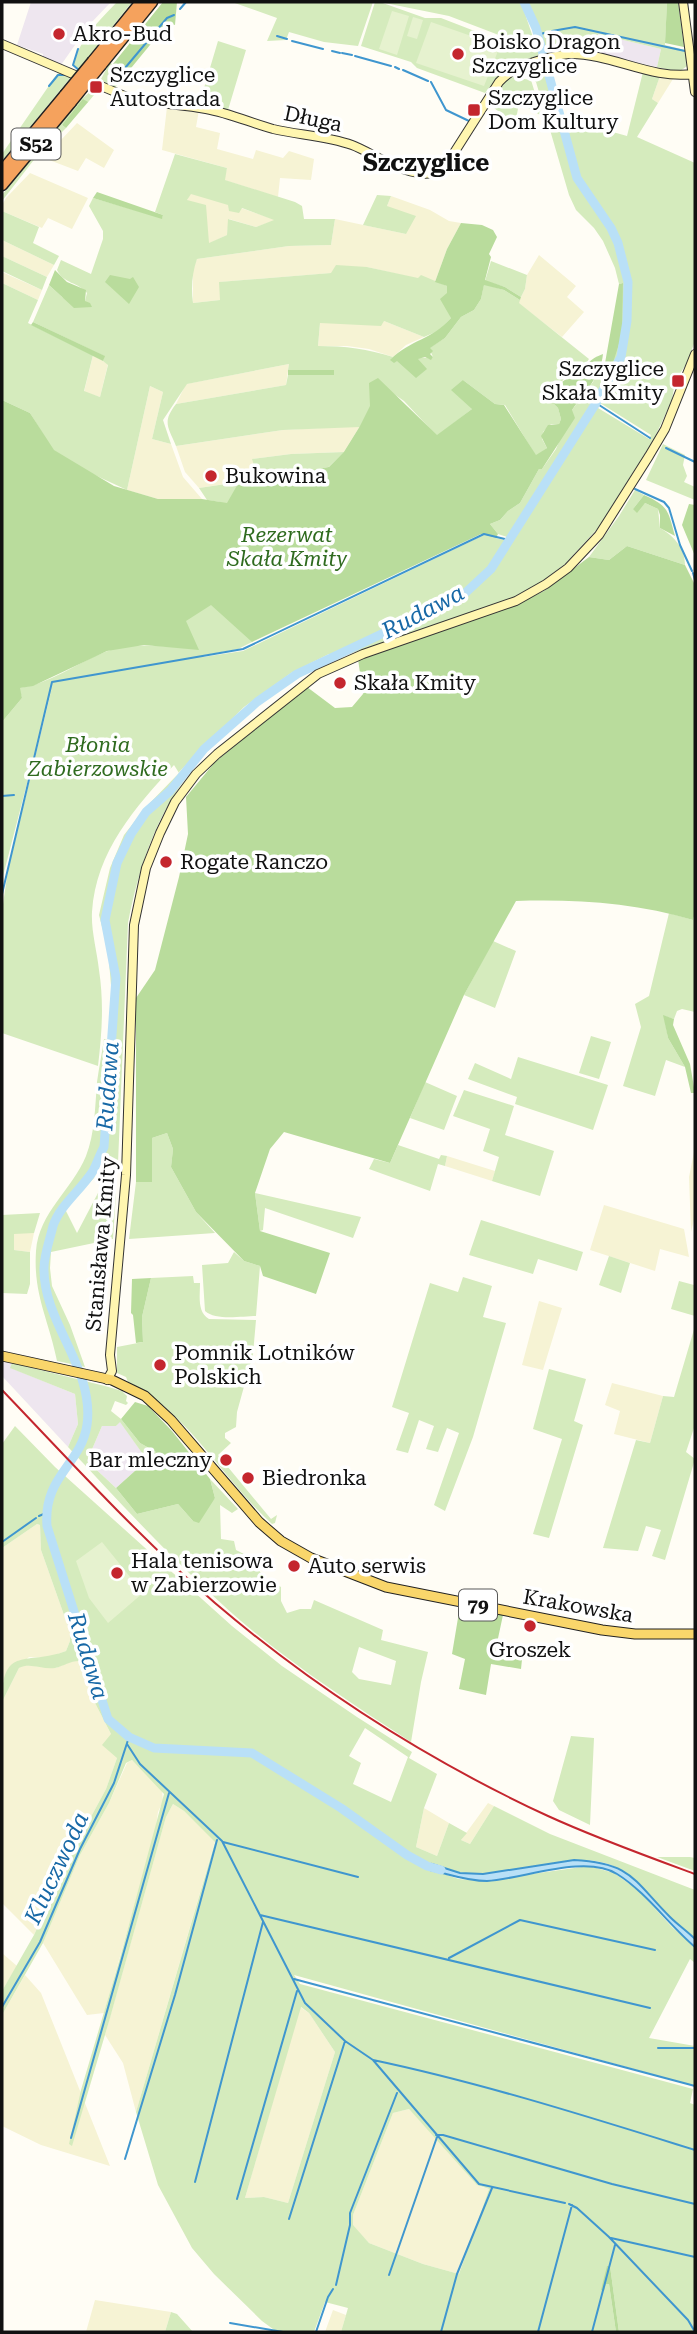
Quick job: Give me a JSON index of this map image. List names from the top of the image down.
{
  "streets": {
    "highway": ["S52"],
    "main road": [
      "Długa",
      "Stanisława Kmity",
      "79",
      "Krakowska"
    ]
  },
  "crossings": [
    ["Stanisława Kmity", "Krakowska"]
  ],
  "districts": ["Szczyglice"],
  "water": ["Rudawa", "Kluczwoda"],
  "parks": ["Rezerwat Skała Kmity", "Błonia Zabierzowskie"],
  "places": {
    "other": [
      "Akro-Bud",
      "Boisko Dragon Szczyglice",
      "Bukowina",
      "Skała Kmity",
      "Rogate Ranczo",
      "Pomnik Lotników Polskich",
      "Bar mleczny",
      "Biedronka",
      "Auto serwis",
      "Hala tenisowa w Zabierzowie",
      "Groszek"
    ],
    "transit": ["Szczyglice Autostrada", "Szczyglice Dom Kultury", "Szczyglice Skała Kmity"]
  }
}
